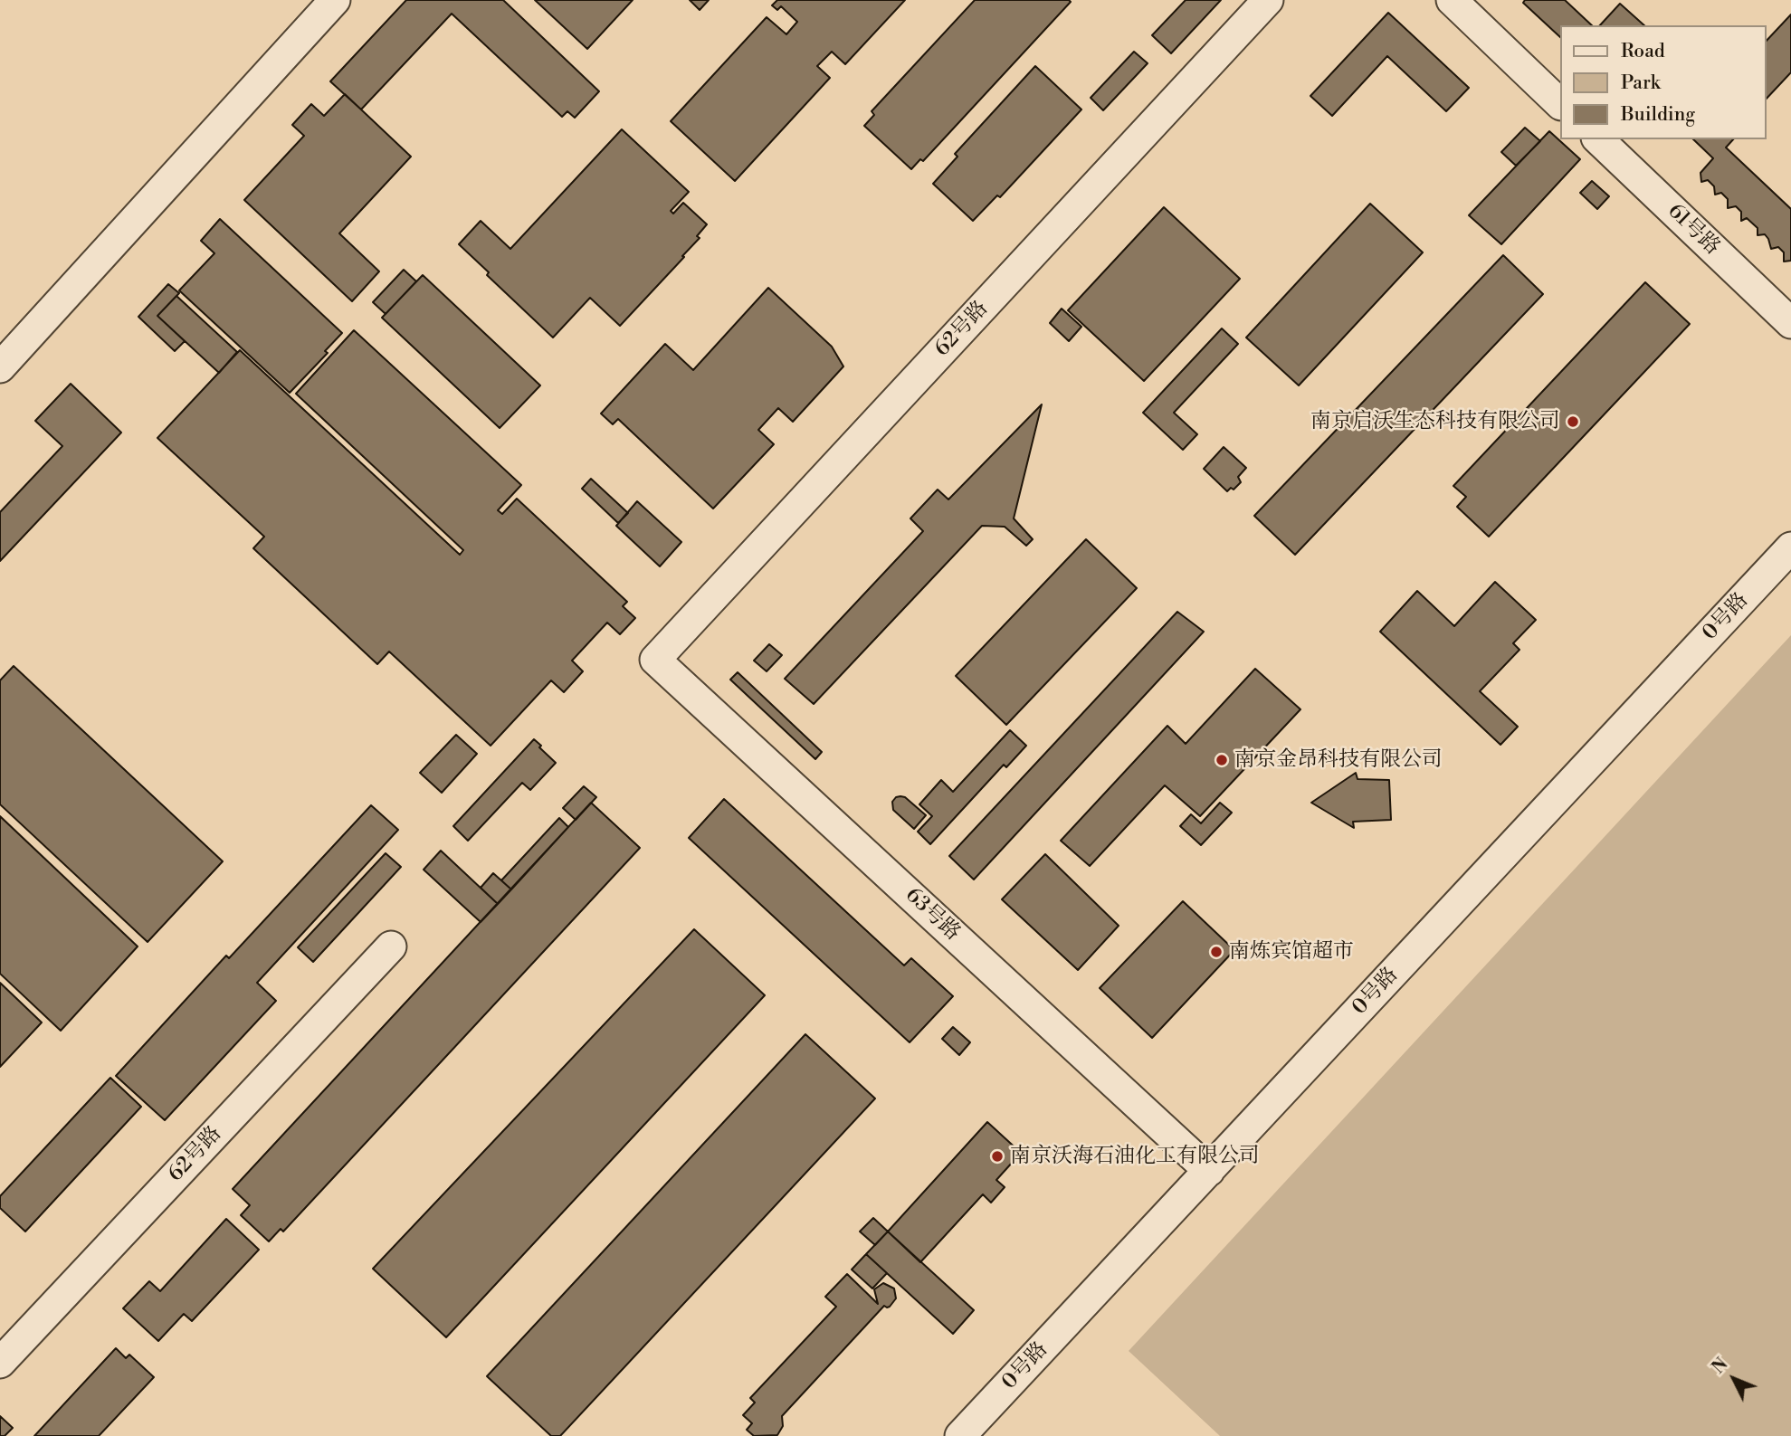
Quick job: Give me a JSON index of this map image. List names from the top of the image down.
{
  "streets": {
    "street": [
      "61号路",
      "62号路",
      "0号路",
      "63号路"
    ]
  },
  "crossings": [
    ["62号路", "63号路"],
    ["0号路", "63号路"]
  ],
  "places": [
    "南京启沃生态科技有限公司",
    "南京金昂科技有限公司",
    "南炼宾馆超市",
    "南京沃海石油化工有限公司"
  ],
  "legend": ["Road", "Park", "Building"],
  "north": "top left"
}
